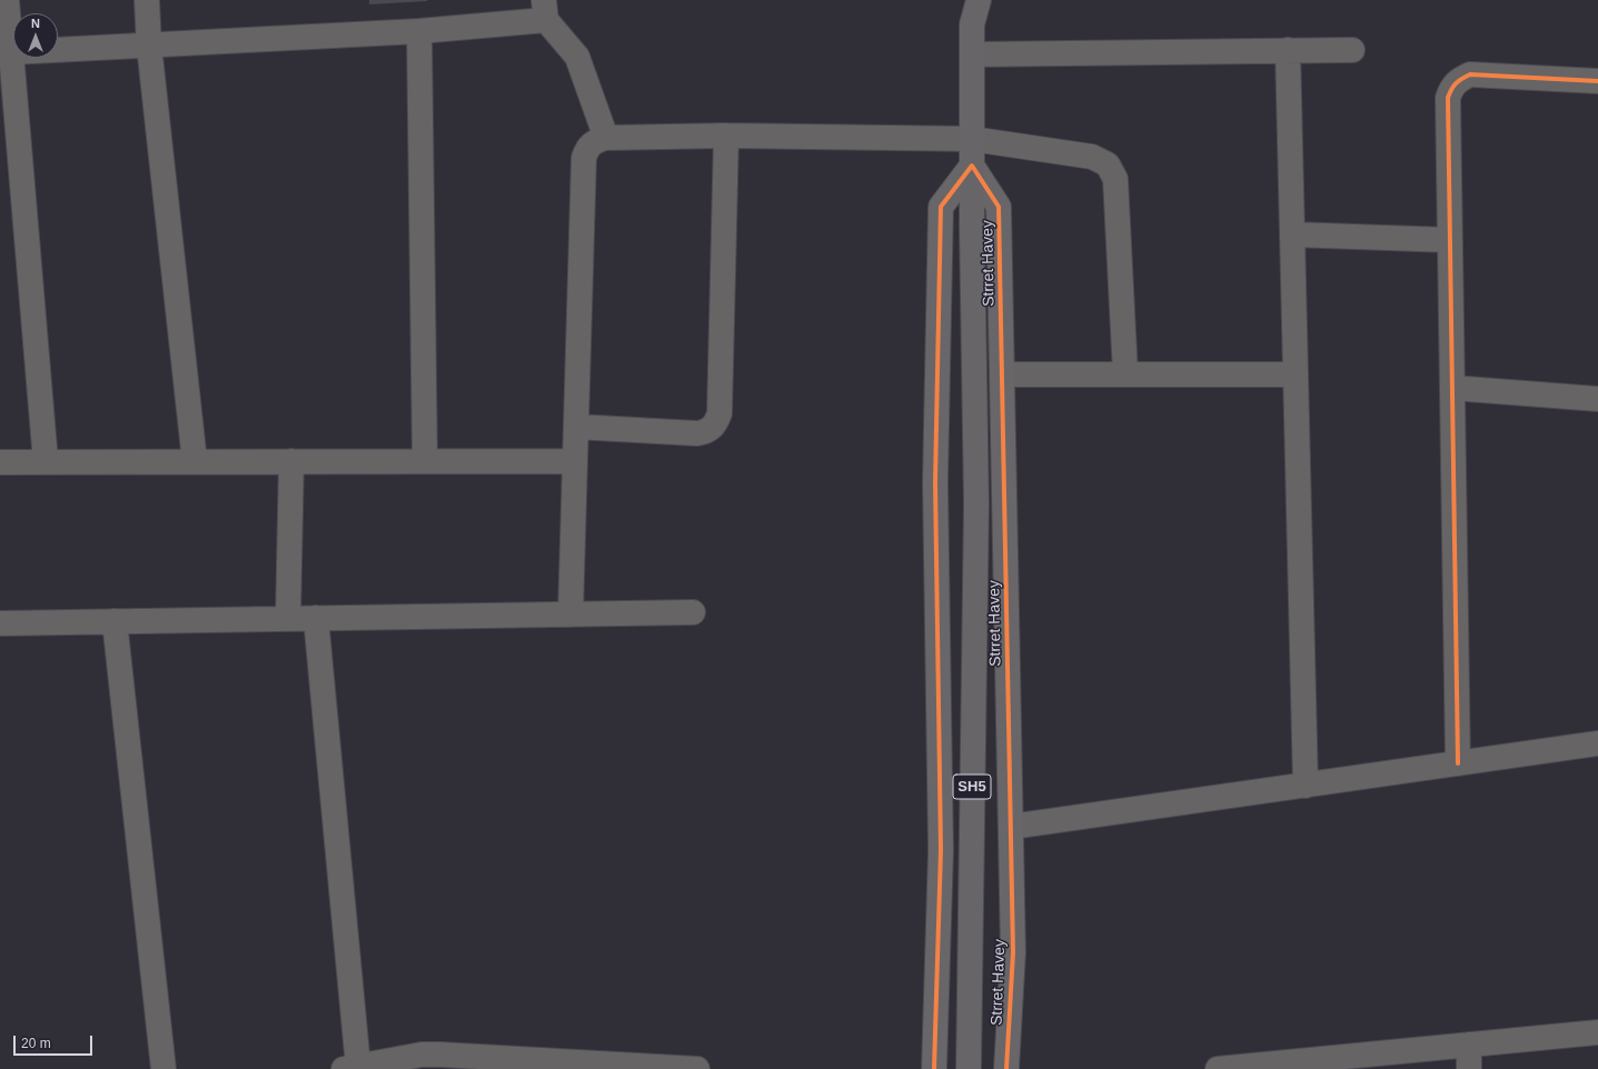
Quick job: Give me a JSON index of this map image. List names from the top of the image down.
{
  "streets": {
    "main road": ["SH5"],
    "street": ["Strret Havey"]
  },
  "crossings": [
    ["Strret Havey", "SH5"]
  ],
  "scale_bar": "20 m",
  "north": "top"
}
